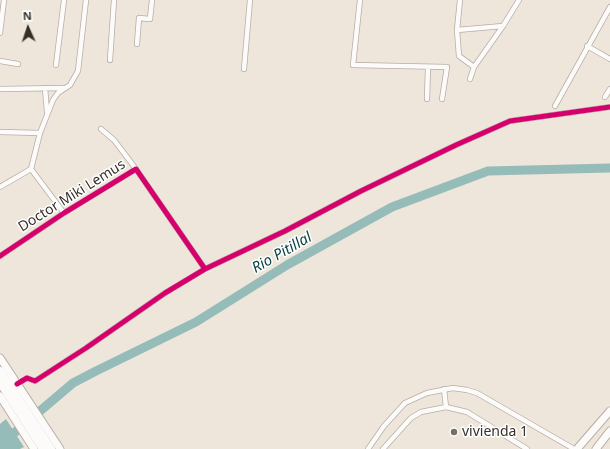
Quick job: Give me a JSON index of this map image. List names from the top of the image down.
{
  "streets": {
    "street": ["Doctor Miki Lemus"]
  },
  "water": ["Rio Pitillal"],
  "places": ["vivienda 1"],
  "north": "top"
}
